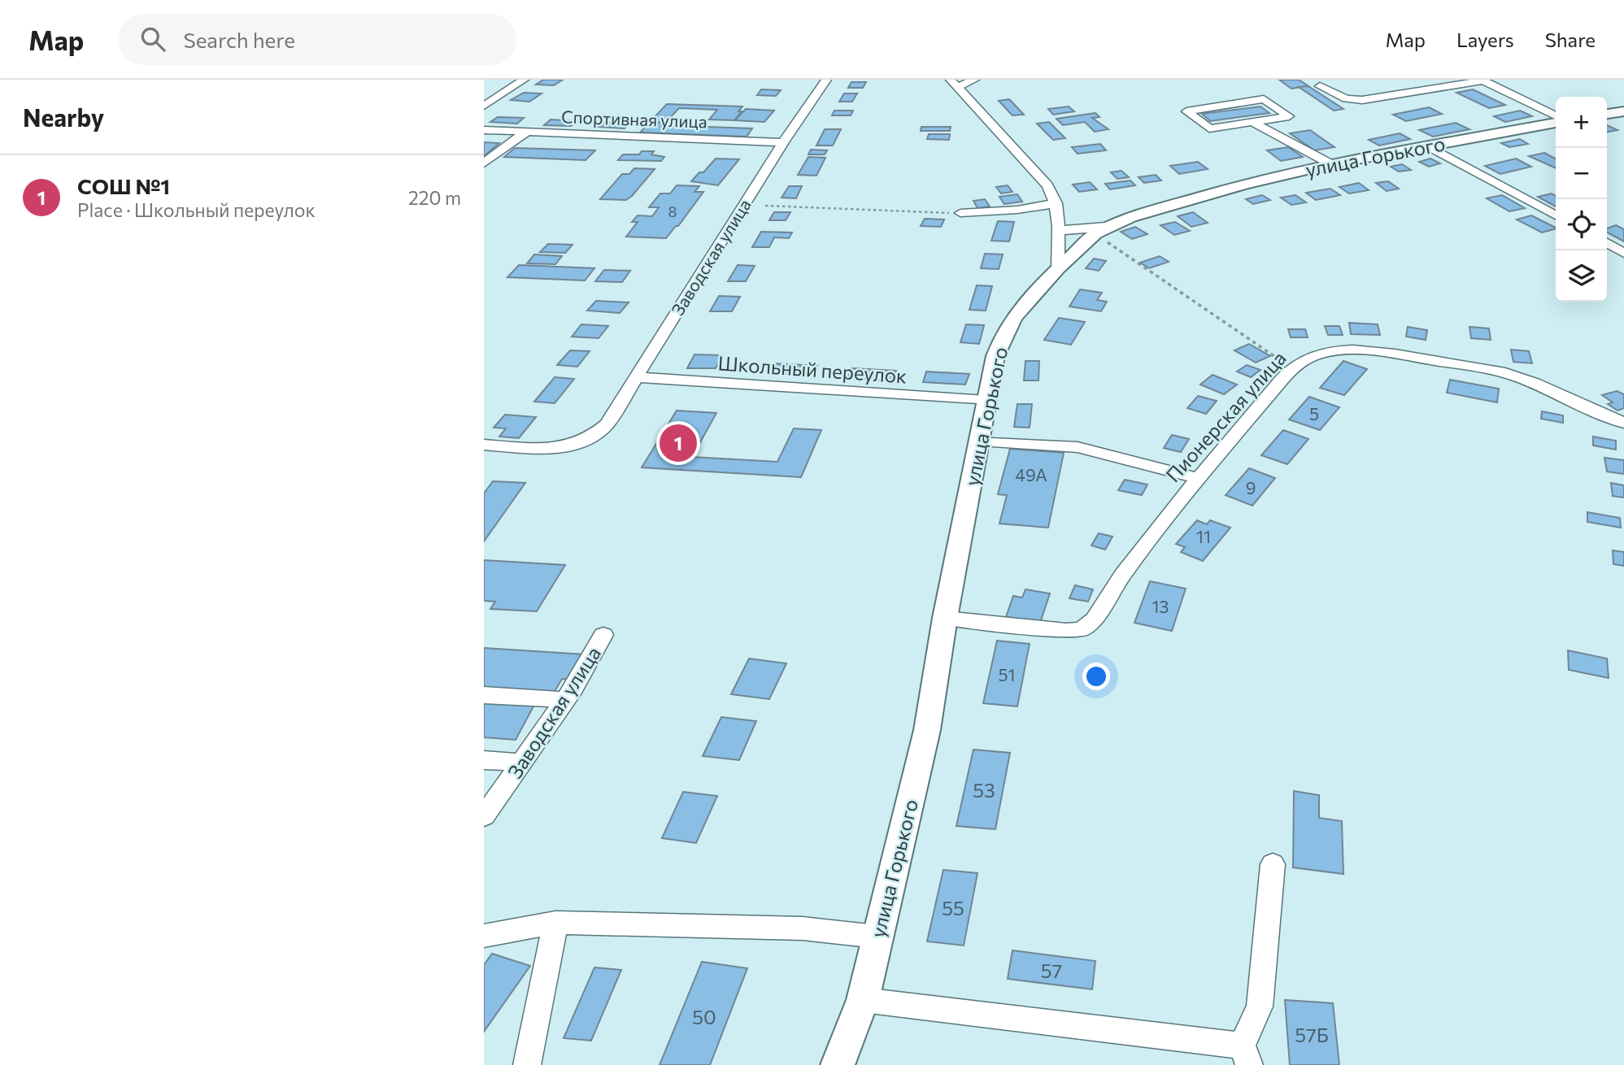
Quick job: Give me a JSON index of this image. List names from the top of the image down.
{
  "streets": {
    "main road": ["улица Горького"],
    "street": [
      "Спортивная улица",
      "Заводская улица",
      "Школьный переулок",
      "Пионерская улица"
    ]
  },
  "crossings": [
    ["Спортивная улица", "Заводская улица"],
    ["улица Горького", "Школьный переулок"],
    ["улица Горького", "Пионерская улица"],
    ["Заводская улица", "Школьный переулок"]
  ],
  "house_numbers": [
    "8",
    "5",
    "49А",
    "9",
    "11",
    "13",
    "51",
    "53",
    "55",
    "57",
    "50",
    "57Б"
  ],
  "page": {
    "header": "Map",
    "search": "Search here",
    "nav": ["Map", "Layers", "Share"],
    "heading": "Nearby",
    "map_buttons": ["+", "−"],
    "list": [
      {
        "mark": "1",
        "name": "СОШ №1",
        "note": "Place · Школьный переулок",
        "value": "220 m"
      }
    ],
    "pins": "1"
  }
}
